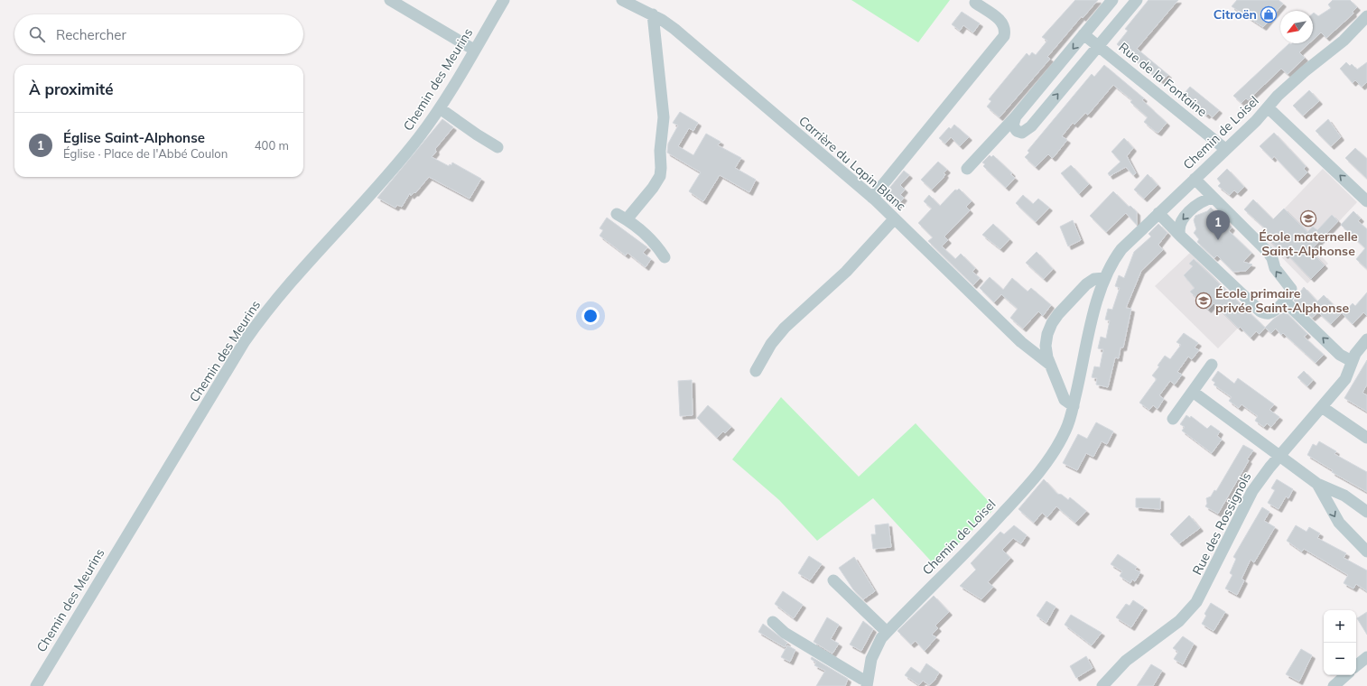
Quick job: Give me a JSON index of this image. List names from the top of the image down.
{
  "streets": {
    "street": [
      "Chemin des Meurins",
      "Rue de la Fontaine",
      "Chemin de Loisel",
      "Carrière du Lapin Blanc",
      "Rue des Rossignols"
    ]
  },
  "crossings": [
    ["Rue de la Fontaine", "Chemin de Loisel"]
  ],
  "places": {
    "shop": ["Citroën"],
    "school or university": ["École maternelle Saint-Alphonse", "École primaire privée Saint-Alphonse"]
  },
  "north": "bottom left",
  "page": {
    "search": "Rechercher",
    "heading": "À proximité",
    "list": [
      {
        "mark": "1",
        "name": "Église Saint-Alphonse",
        "note": "Église · Place de l'Abbé Coulon",
        "value": "400 m"
      }
    ],
    "pins": "1",
    "map_buttons": ["+", "−"]
  }
}
